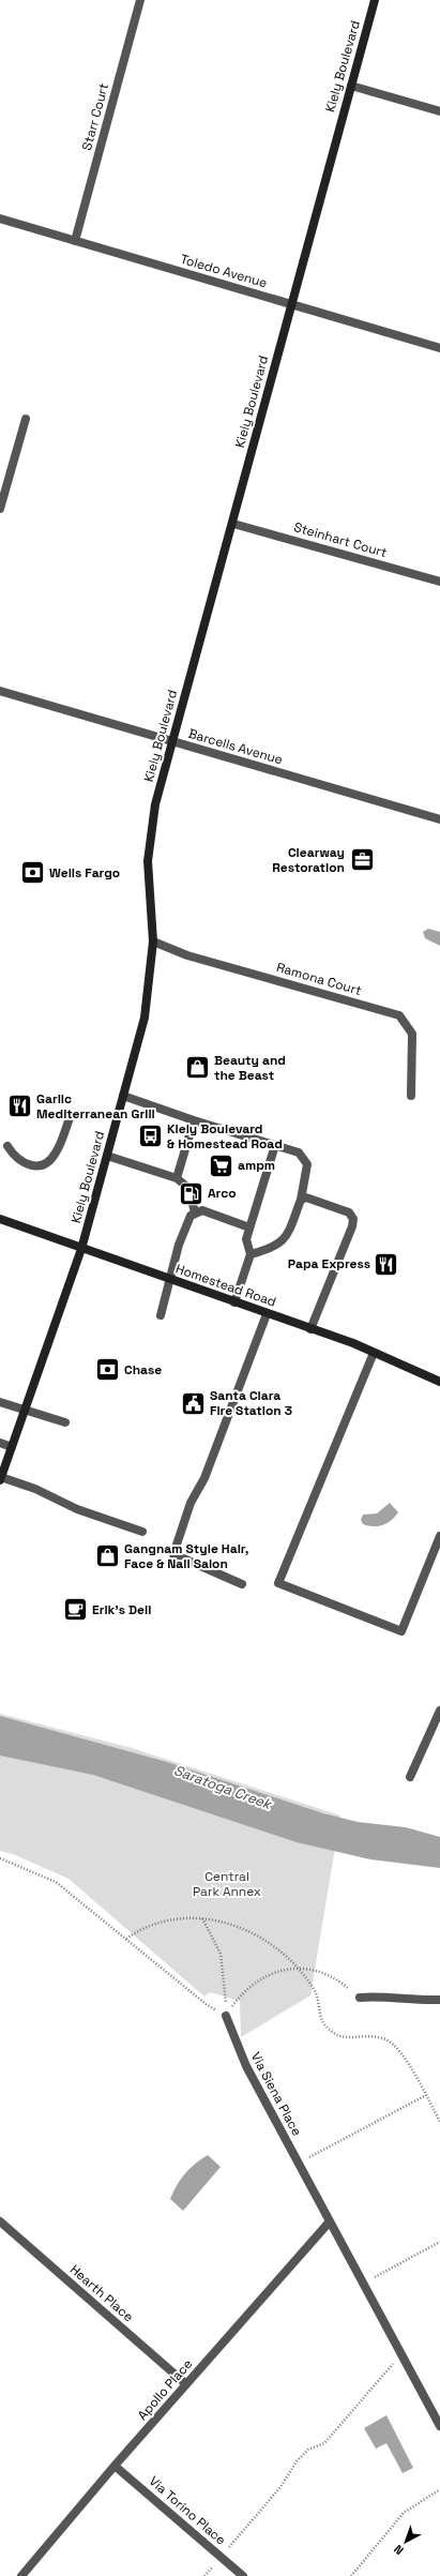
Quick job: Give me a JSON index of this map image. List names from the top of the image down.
{
  "streets": {
    "main road": ["Kiely Boulevard", "Homestead Road"],
    "street": [
      "Starr Court",
      "Toledo Avenue",
      "Steinhart Court",
      "Barcells Avenue",
      "Ramona Court",
      "Via Siena Place",
      "Hearth Place",
      "Apollo Place",
      "Via Torino Place"
    ]
  },
  "crossings": [
    ["Kiely Boulevard", "Toledo Avenue"],
    ["Kiely Boulevard", "Steinhart Court"],
    ["Kiely Boulevard", "Barcells Avenue"],
    ["Kiely Boulevard", "Ramona Court"],
    ["Kiely Boulevard", "Homestead Road"],
    ["Starr Court", "Toledo Avenue"],
    ["Via Siena Place", "Apollo Place"],
    ["Hearth Place", "Apollo Place"],
    ["Apollo Place", "Via Torino Place"]
  ],
  "water": ["Saratoga Creek"],
  "parks": ["Central Park Annex"],
  "places": {
    "office": ["Clearway Restoration"],
    "bank": ["Wells Fargo", "Chase"],
    "shop": ["Beauty and the Beast", "Gangnam Style Hair, Face & Nail Salon"],
    "restaurant": ["Garlic Mediterranean Grill", "Papa Express"],
    "bus stop": ["Kiely Boulevard & Homestead Road"],
    "supermarket": ["ampm"],
    "fuel station": ["Arco"],
    "public building": ["Santa Clara Fire Station 3"],
    "cafe": ["Erik's Deli"]
  },
  "north": "bottom left"
}
